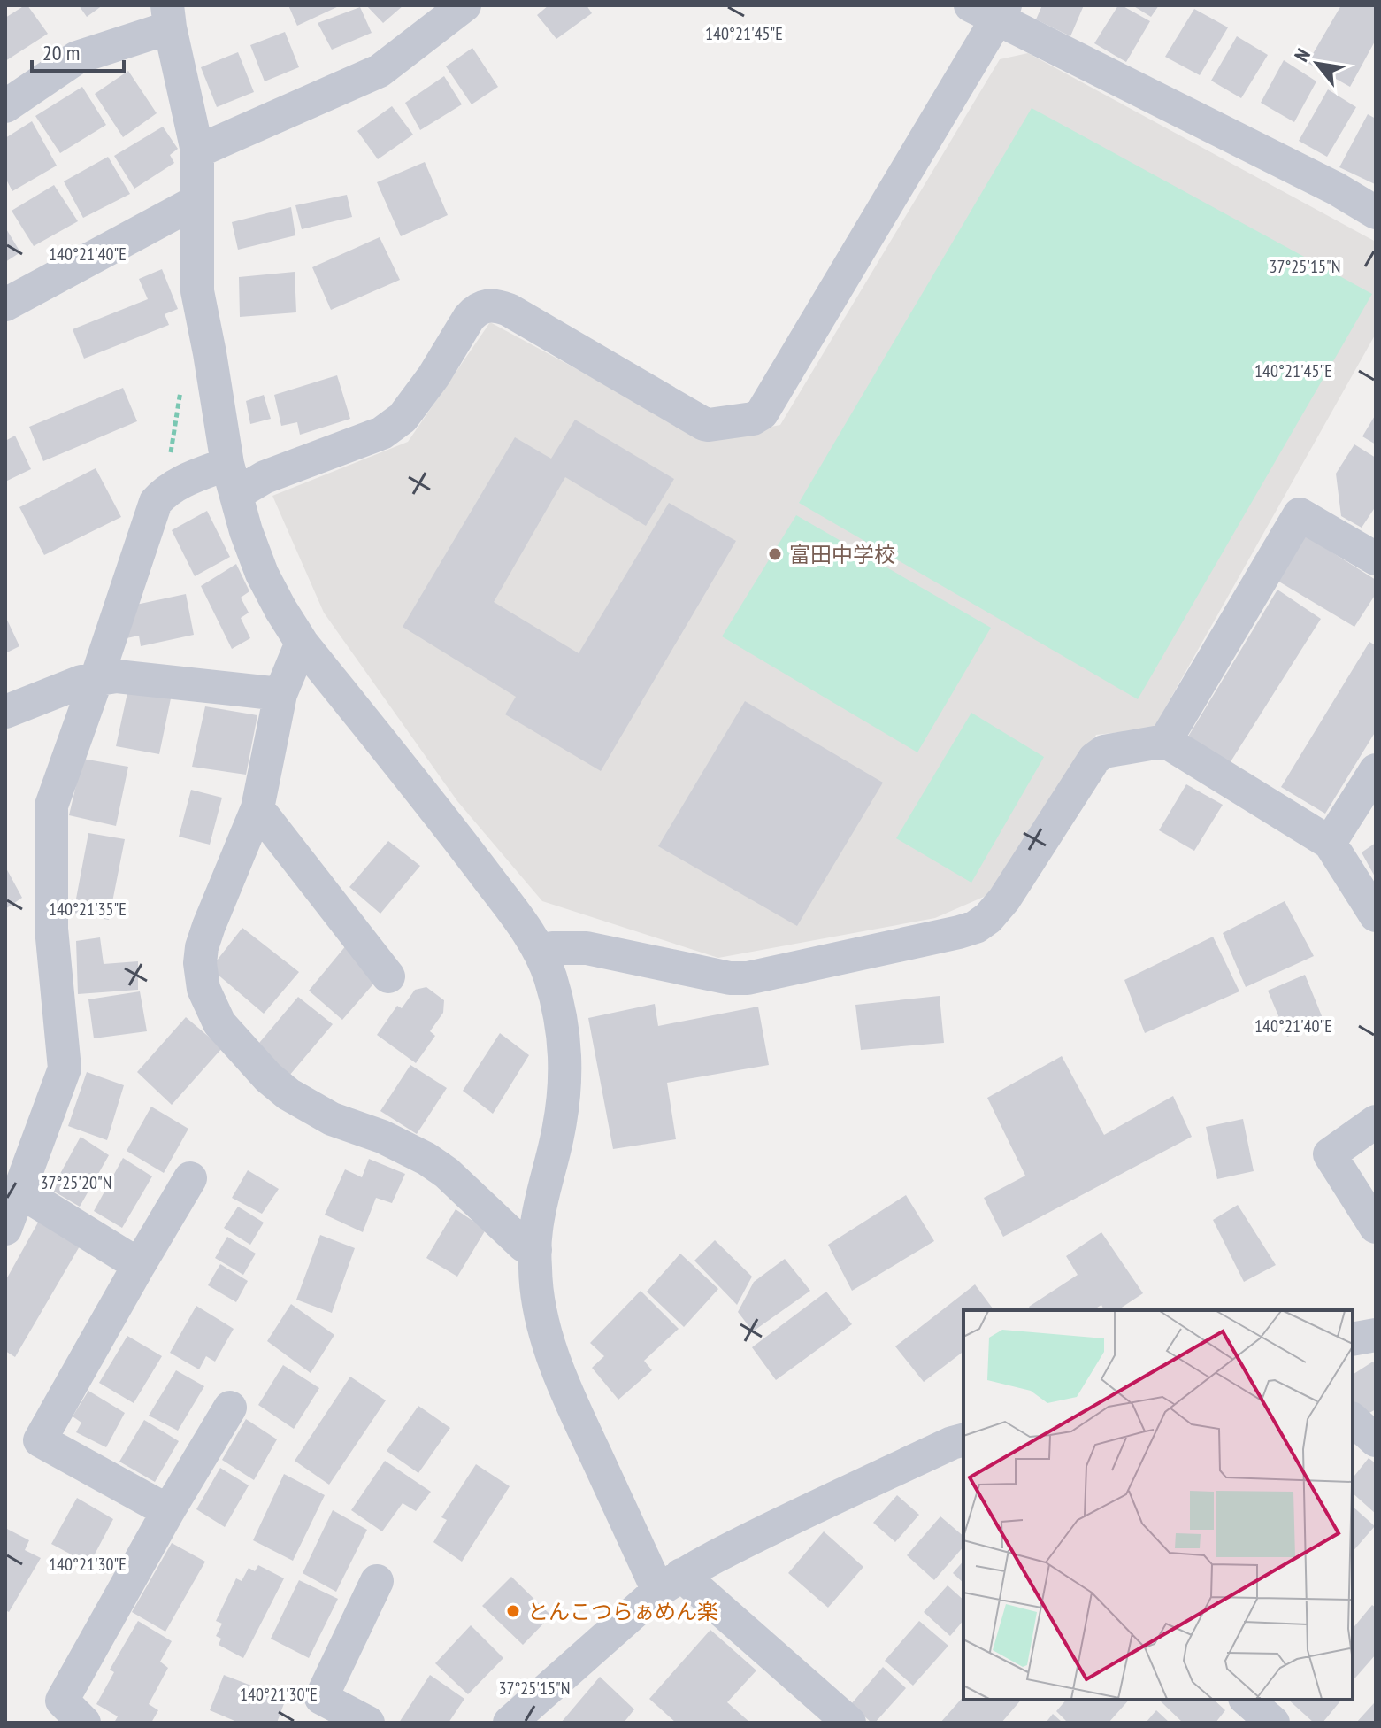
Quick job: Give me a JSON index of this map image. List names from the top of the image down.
{
  "places": ["富田中学校", "とんこつらぁめん楽"],
  "scale_bar": "20 m",
  "north": "top left",
  "coordinates": [
    "140°21'45\"E",
    "140°21'40\"E",
    "37°25'15\"N",
    "140°21'35\"E",
    "37°25'20\"N",
    "140°21'30\"E"
  ]
}
